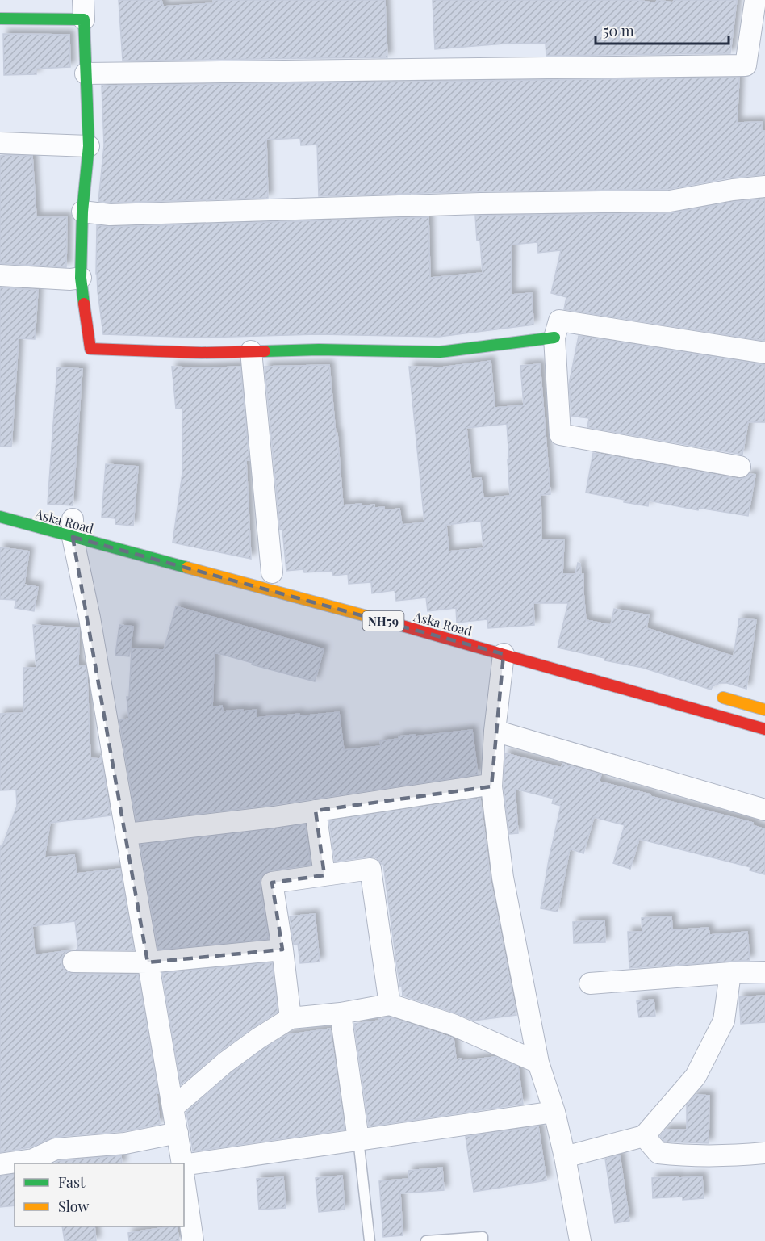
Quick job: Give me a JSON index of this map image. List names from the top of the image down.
{
  "streets": {
    "main road": ["Aska Road", "NH59"]
  },
  "legend": ["Fast", "Slow"],
  "scale_bar": "50 m"
}
